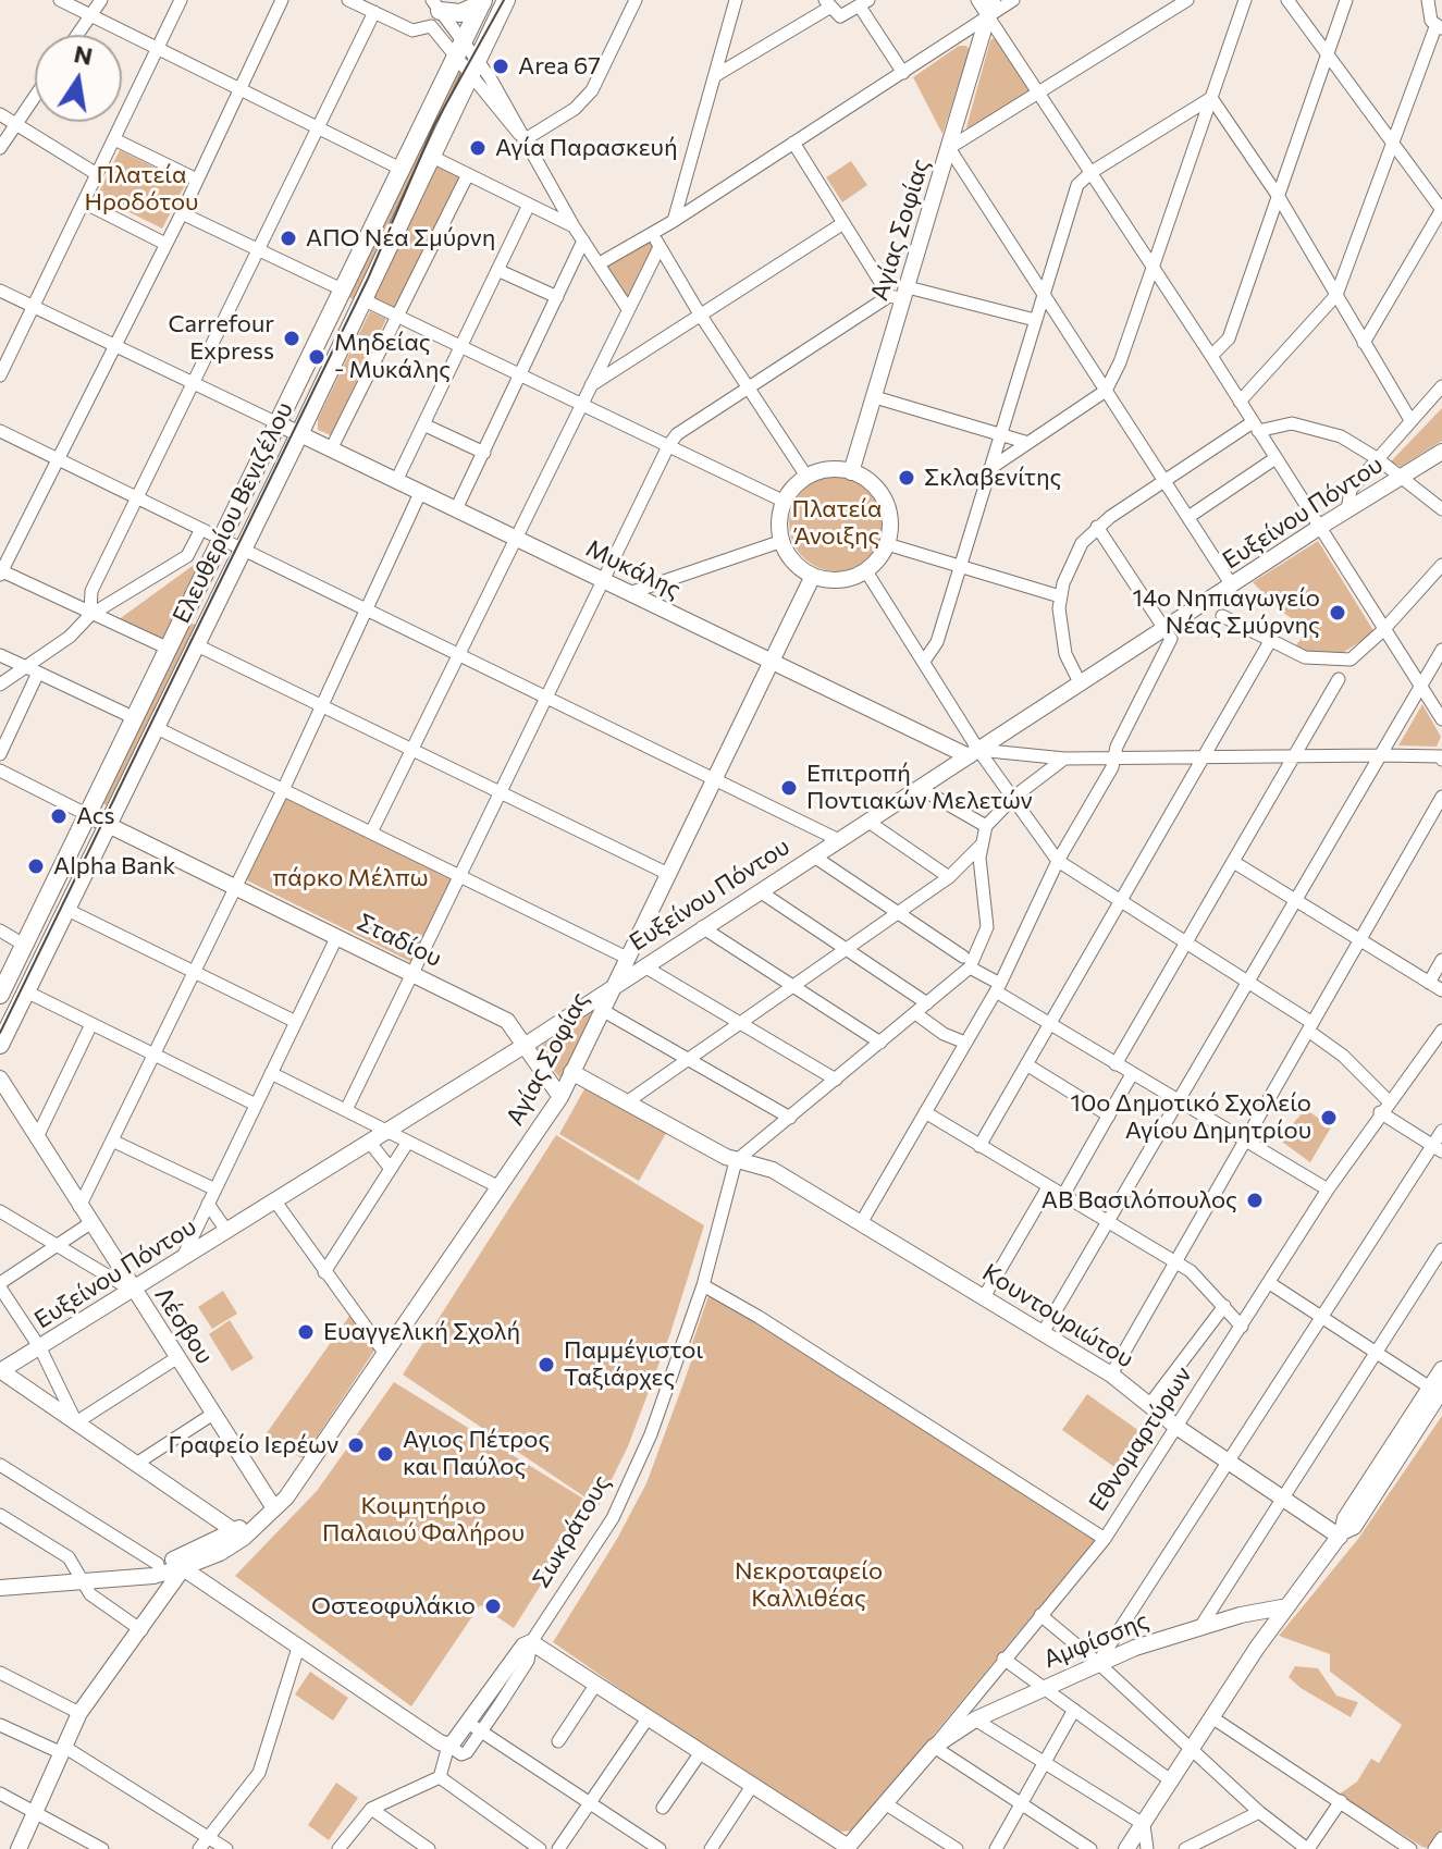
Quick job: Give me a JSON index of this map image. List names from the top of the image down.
{
  "streets": {
    "main road": ["Ελευθερίου Βενιζέλου"],
    "street": [
      "Αγίας Σοφίας",
      "Ευξείνου Πόντου",
      "Μυκάλης",
      "Σταδίου",
      "Κουντουριώτου",
      "Λέσβου",
      "Εθνομαρτύρων",
      "Σωκράτους",
      "Αμφίσσης"
    ]
  },
  "crossings": [
    ["Αγίας Σοφίας", "Ευξείνου Πόντου"],
    ["Αγίας Σοφίας", "Μυκάλης"],
    ["Αγίας Σοφίας", "Σταδίου"],
    ["Αγίας Σοφίας", "Κουντουριώτου"],
    ["Αγίας Σοφίας", "Λέσβου"],
    ["Ελευθερίου Βενιζέλου", "Μυκάλης"],
    ["Ελευθερίου Βενιζέλου", "Σταδίου"],
    ["Ευξείνου Πόντου", "Μυκάλης"],
    ["Ευξείνου Πόντου", "Σταδίου"],
    ["Ευξείνου Πόντου", "Λέσβου"],
    ["Κουντουριώτου", "Εθνομαρτύρων"],
    ["Κουντουριώτου", "Σωκράτους"],
    ["Εθνομαρτύρων", "Αμφίσσης"]
  ],
  "parks": [
    "Πλατεία Ηροδότου",
    "Πλατεία Άνοιξης",
    "πάρκο Μέλπω",
    "Κοιμητήριο Παλαιού Φαλήρου",
    "Νεκροταφείο Καλλιθέας"
  ],
  "places": [
    "Area 67",
    "Αγία Παρασκευή",
    "ΑΠΟ Νέα Σμύρνη",
    "Carrefour Express",
    "Μηδείας - Μυκάλης",
    "Σκλαβενίτης",
    "14ο Νηπιαγωγείο Νέας Σμύρνης",
    "Επιτροπή Ποντιακών Μελετών",
    "Acs",
    "Alpha Bank",
    "10ο Δημοτικό Σχολείο Αγίου Δημητρίου",
    "ΑΒ Βασιλόπουλος",
    "Ευαγγελική Σχολή",
    "Παμμέγιστοι Ταξιάρχες",
    "Γραφείο Ιερέων",
    "Αγιος Πέτρος και Παύλος",
    "Οστεοφυλάκιο"
  ],
  "north": "top"
}
